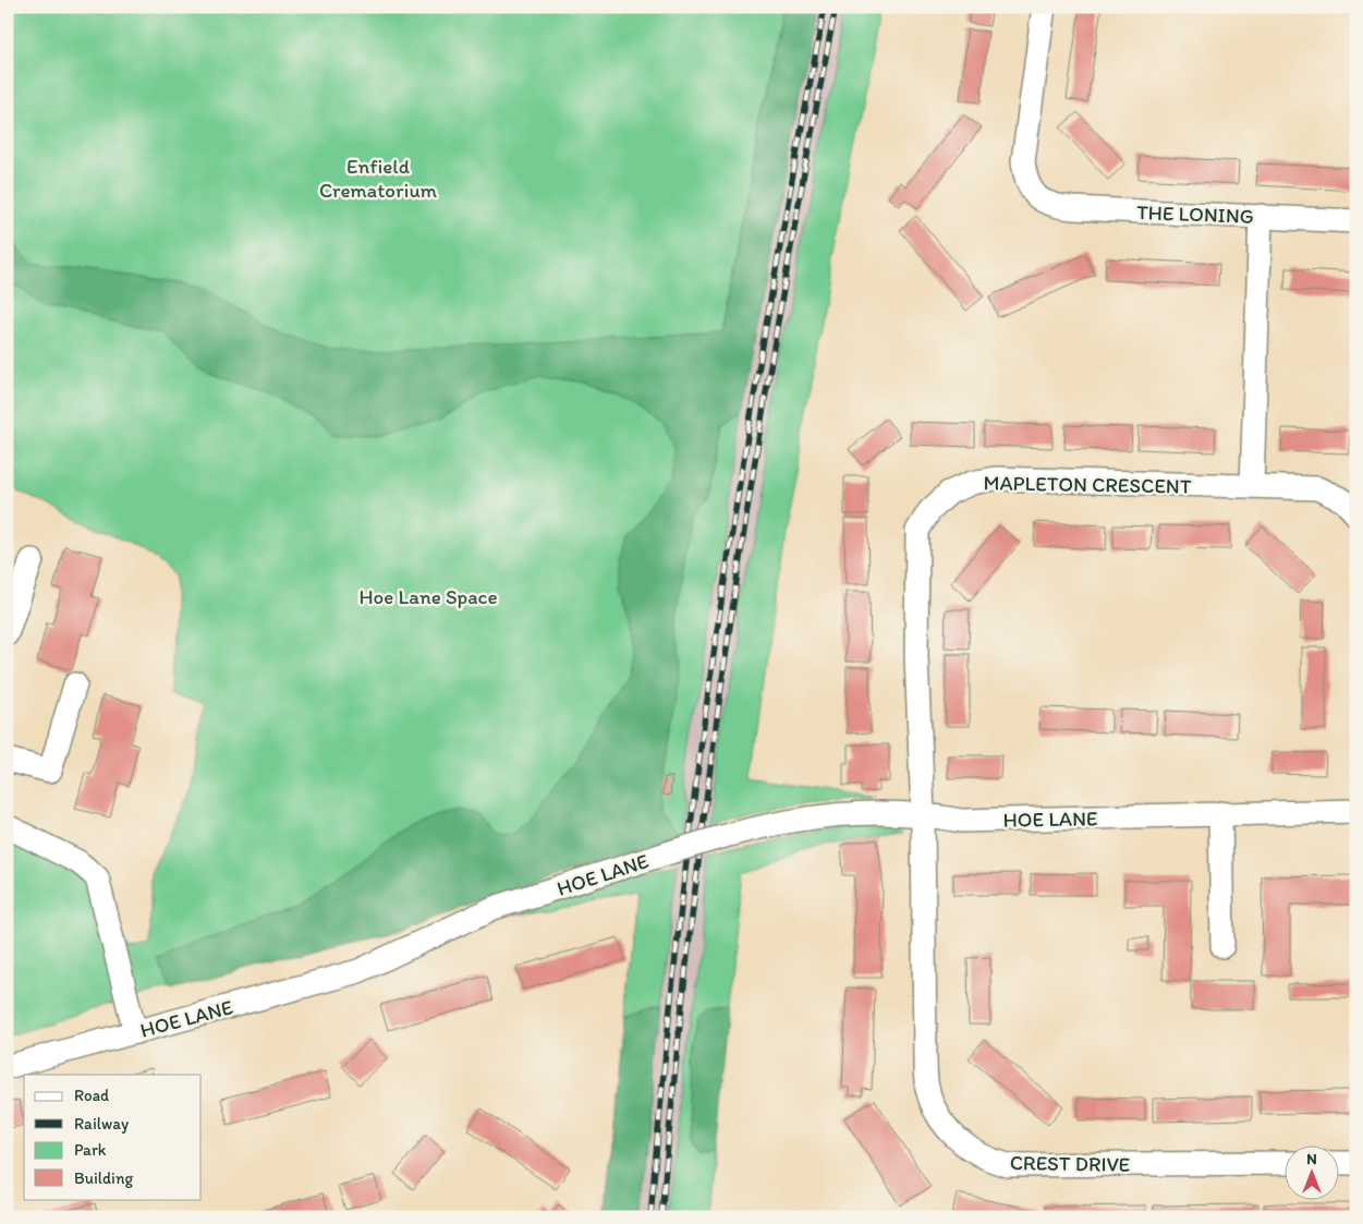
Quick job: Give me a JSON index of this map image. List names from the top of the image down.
{
  "streets": {
    "street": [
      "THE LONING",
      "MAPLETON CRESCENT",
      "HOE LANE",
      "CREST DRIVE"
    ]
  },
  "crossings": [
    ["MAPLETON CRESCENT", "HOE LANE"],
    ["MAPLETON CRESCENT", "CREST DRIVE"],
    ["HOE LANE", "CREST DRIVE"]
  ],
  "parks": ["Enfield Crematorium", "Hoe Lane Space"],
  "legend": [
    "Road",
    "Railway",
    "Park",
    "Building"
  ],
  "north": "top"
}
